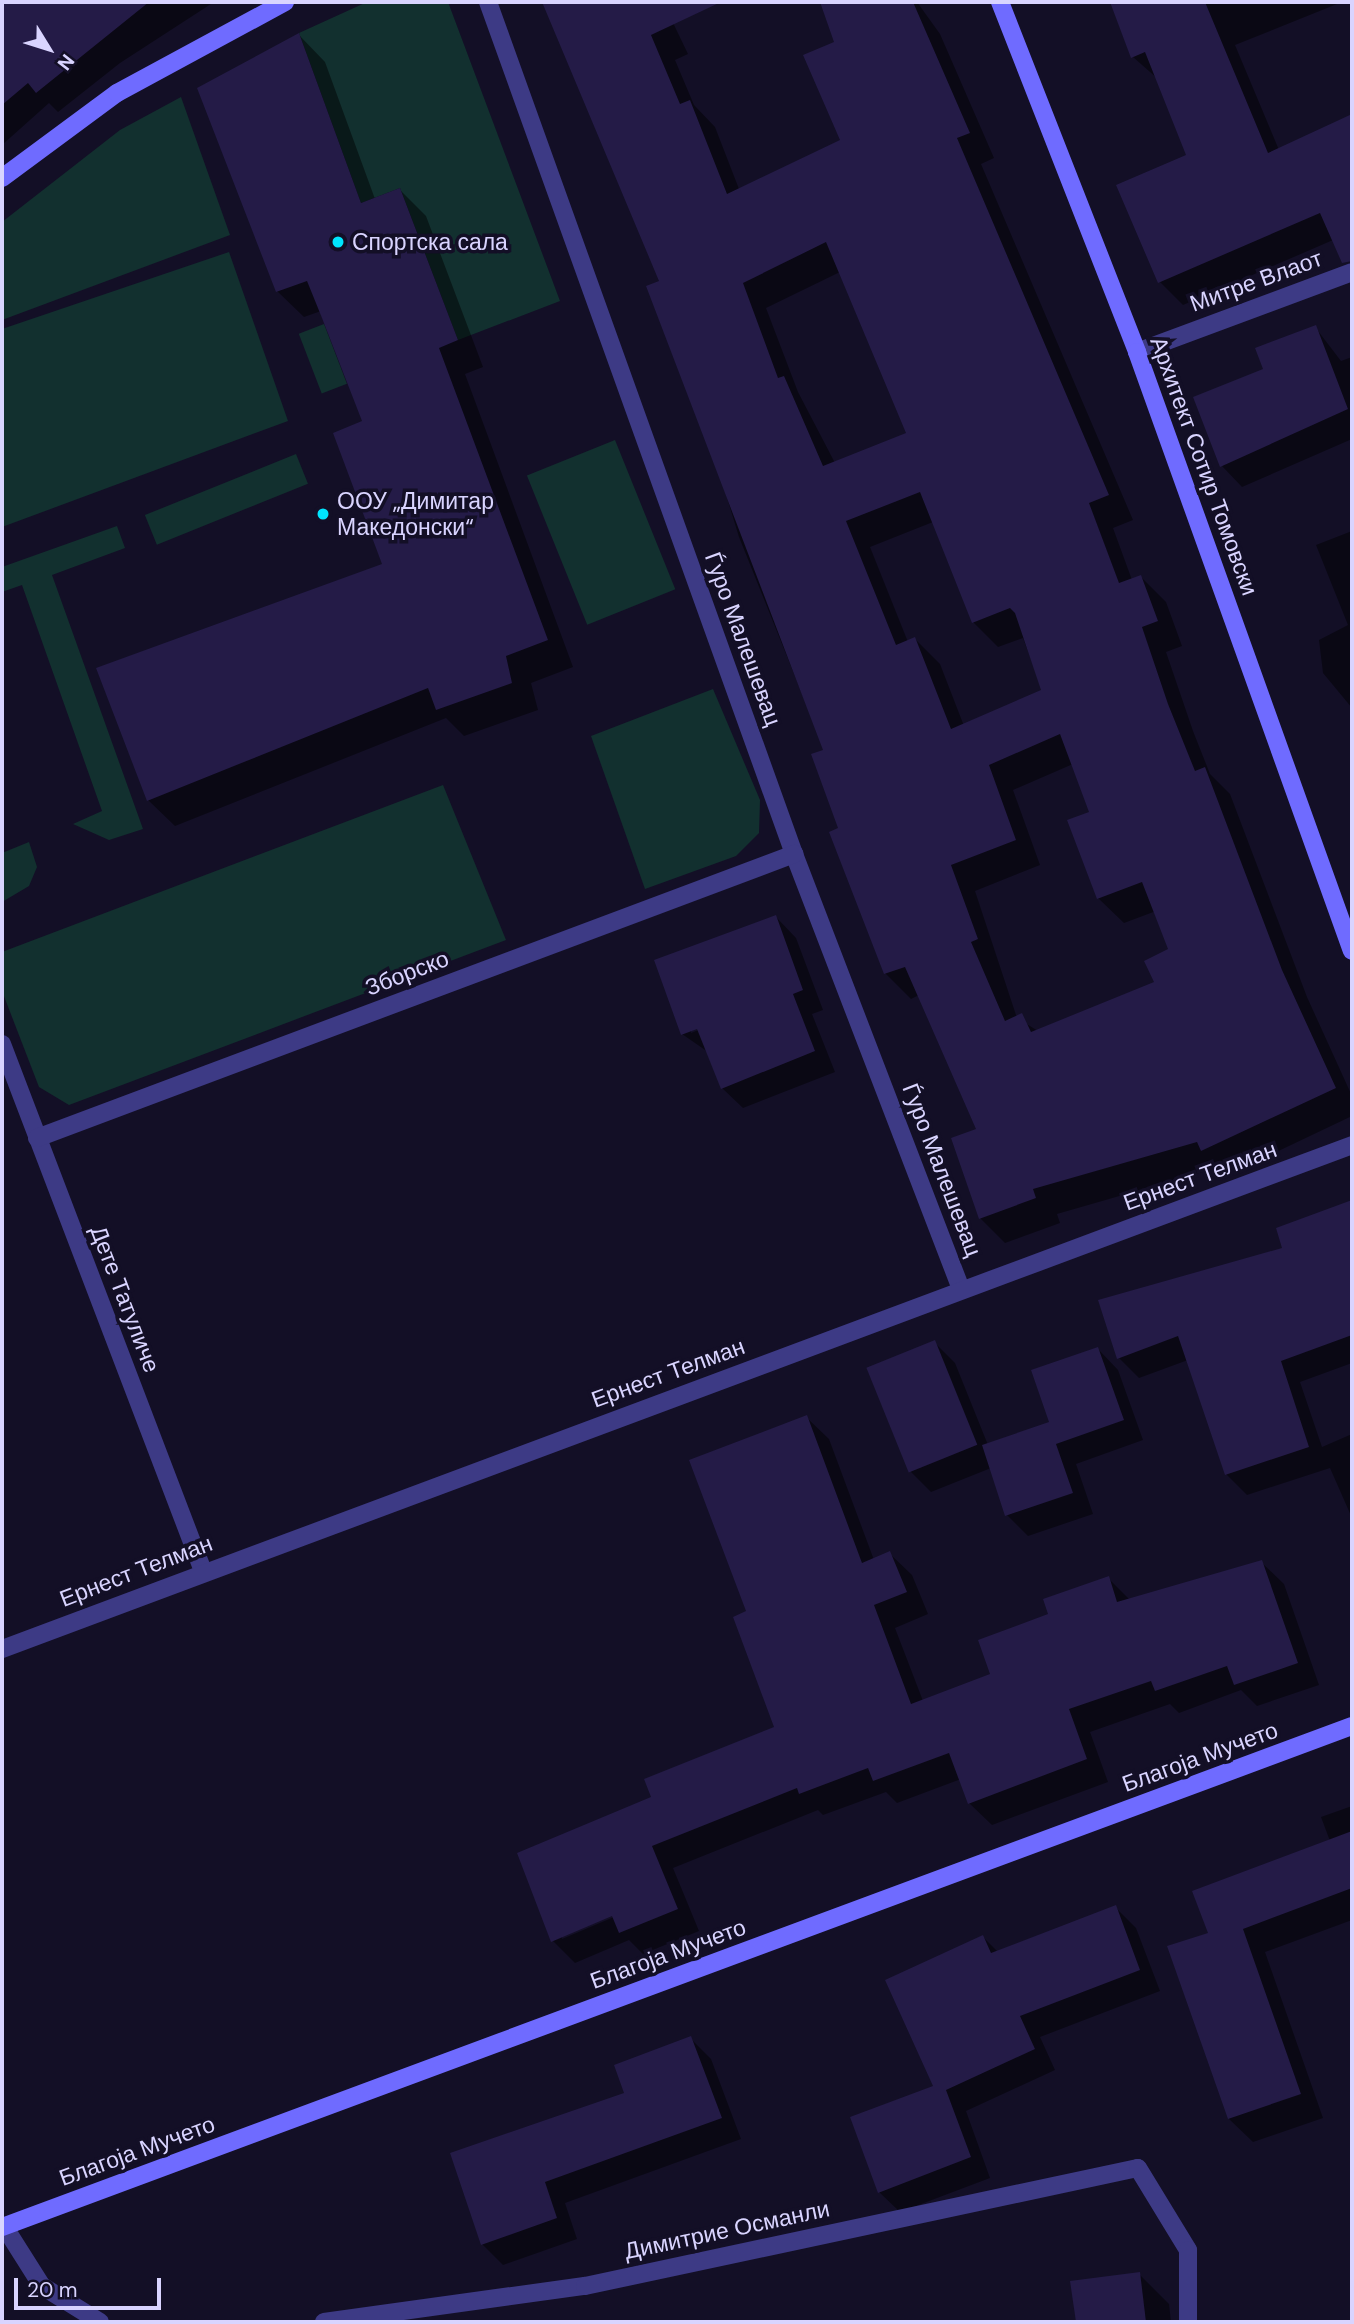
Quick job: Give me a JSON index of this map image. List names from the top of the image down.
{
  "streets": {
    "street": [
      "Митре Влаот",
      "Архитект Сотир Томовски",
      "Ѓуро Малешевац",
      "Зборско",
      "Ернест Телман",
      "Дете Татуличе",
      "Благоја Мучето",
      "Димитрие Османли"
    ]
  },
  "crossings": [
    ["Митре Влаот", "Архитект Сотир Томовски"],
    ["Ѓуро Малешевац", "Зборско"],
    ["Ѓуро Малешевац", "Ернест Телман"],
    ["Зборско", "Дете Татуличе"],
    ["Ернест Телман", "Дете Татуличе"]
  ],
  "places": ["Спортска сала", "ООУ „Димитар Македонски“"],
  "scale_bar": "20 m",
  "north": "bottom right"
}
